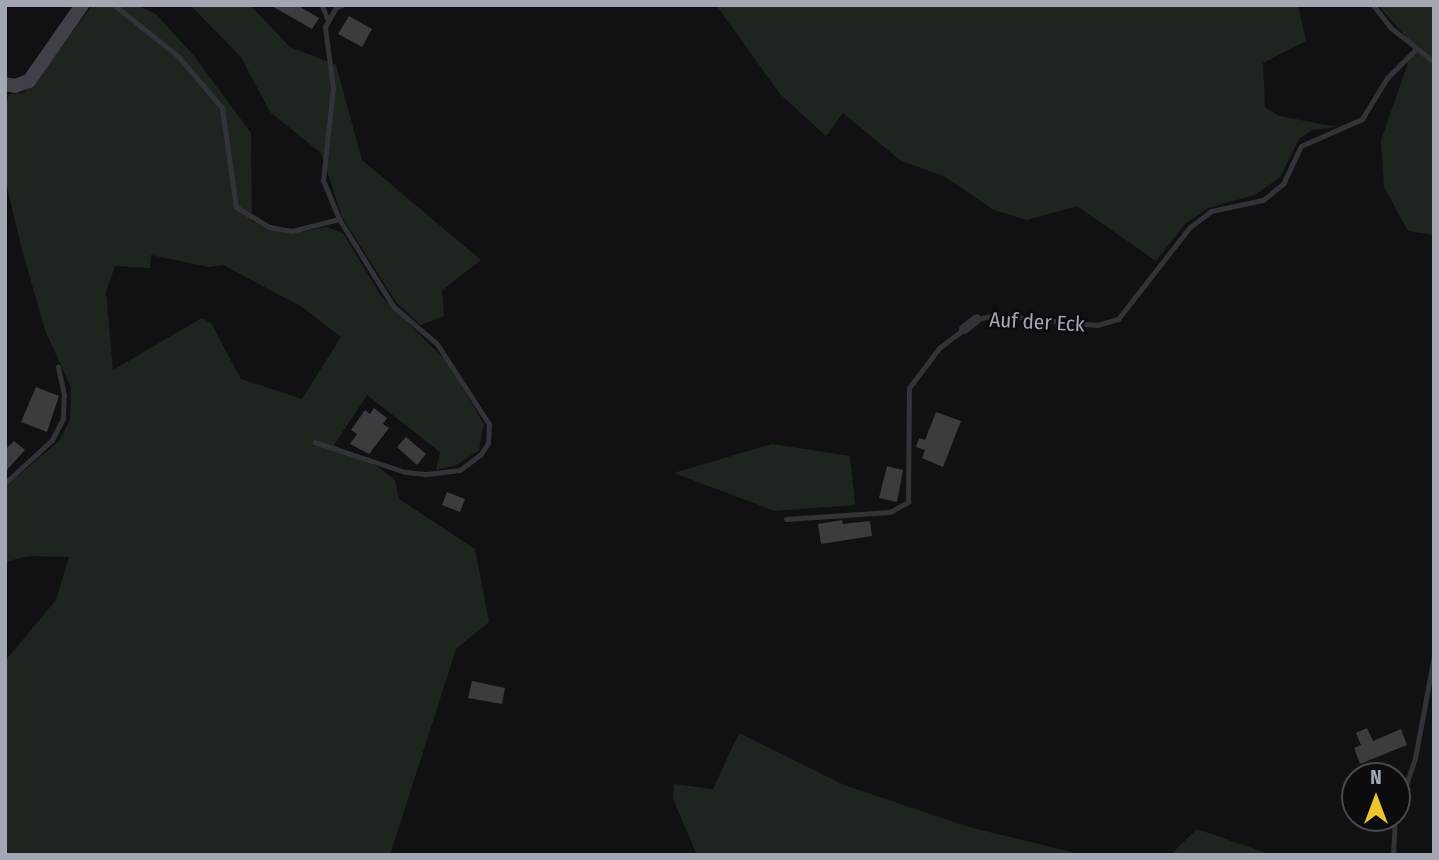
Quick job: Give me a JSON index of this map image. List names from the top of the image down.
{
  "streets": {
    "street": ["Auf der Eck"]
  },
  "north": "top"
}
